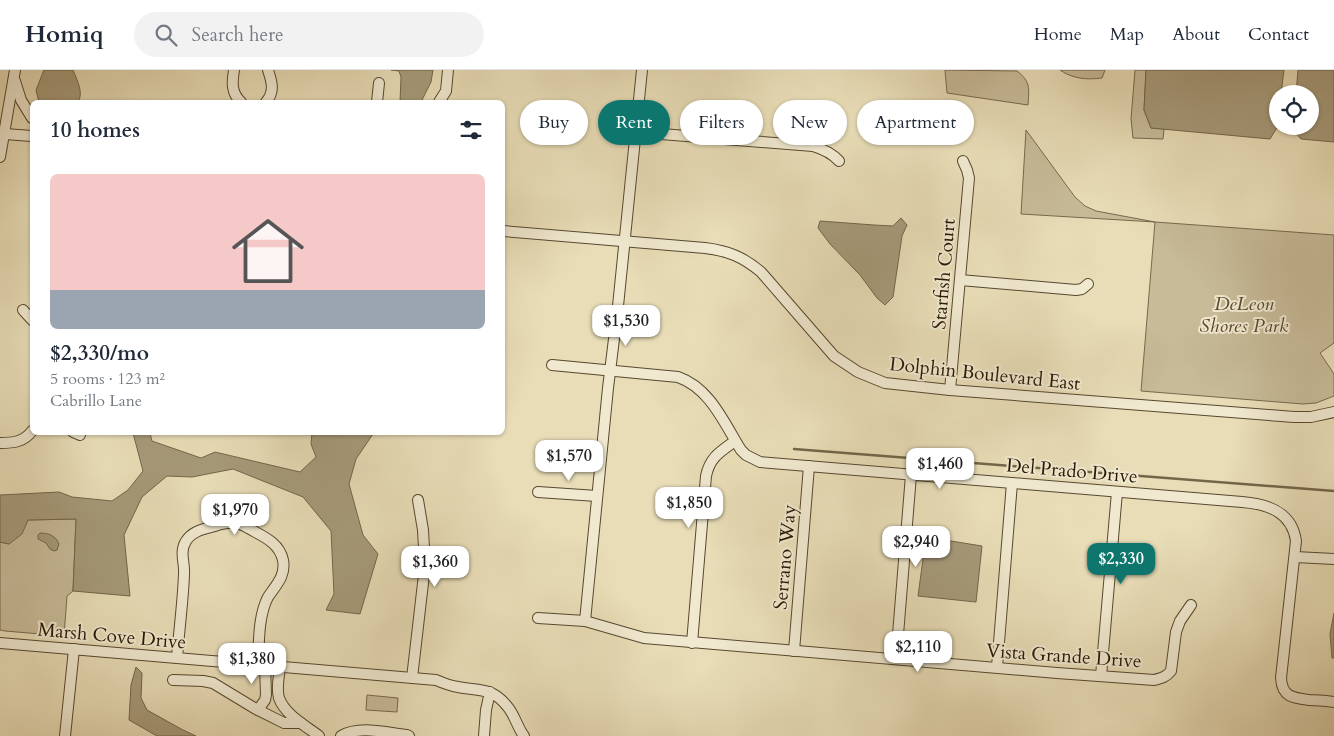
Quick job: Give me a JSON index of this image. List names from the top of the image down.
{
  "streets": {
    "street": [
      "Starfish Court",
      "Dolphin Boulevard East",
      "Del Prado Drive",
      "Serrano Way",
      "Marsh Cove Drive",
      "Vista Grande Drive"
    ]
  },
  "crossings": [
    ["Starfish Court", "Dolphin Boulevard East"],
    ["Del Prado Drive", "Serrano Way"],
    ["Serrano Way", "Vista Grande Drive"]
  ],
  "parks": ["DeLeon Shores Park"],
  "page": {
    "header": "Homiq",
    "search": "Search here",
    "nav": [
      "Home",
      "Map",
      "About",
      "Contact"
    ],
    "chip": [
      "Buy",
      "Rent",
      "Filters",
      "New",
      "Apartment"
    ],
    "heading": "10 homes",
    "list": [
      {
        "name": "$2,330/mo",
        "note": "5 rooms · 123 m² · Cabrillo Lane"
      }
    ],
    "price": [
      "$1,530",
      "$1,570",
      "$1,460",
      "$1,850",
      "$1,970",
      "$2,940",
      "$2,330",
      "$1,360",
      "$2,110",
      "$1,380"
    ]
  }
}
